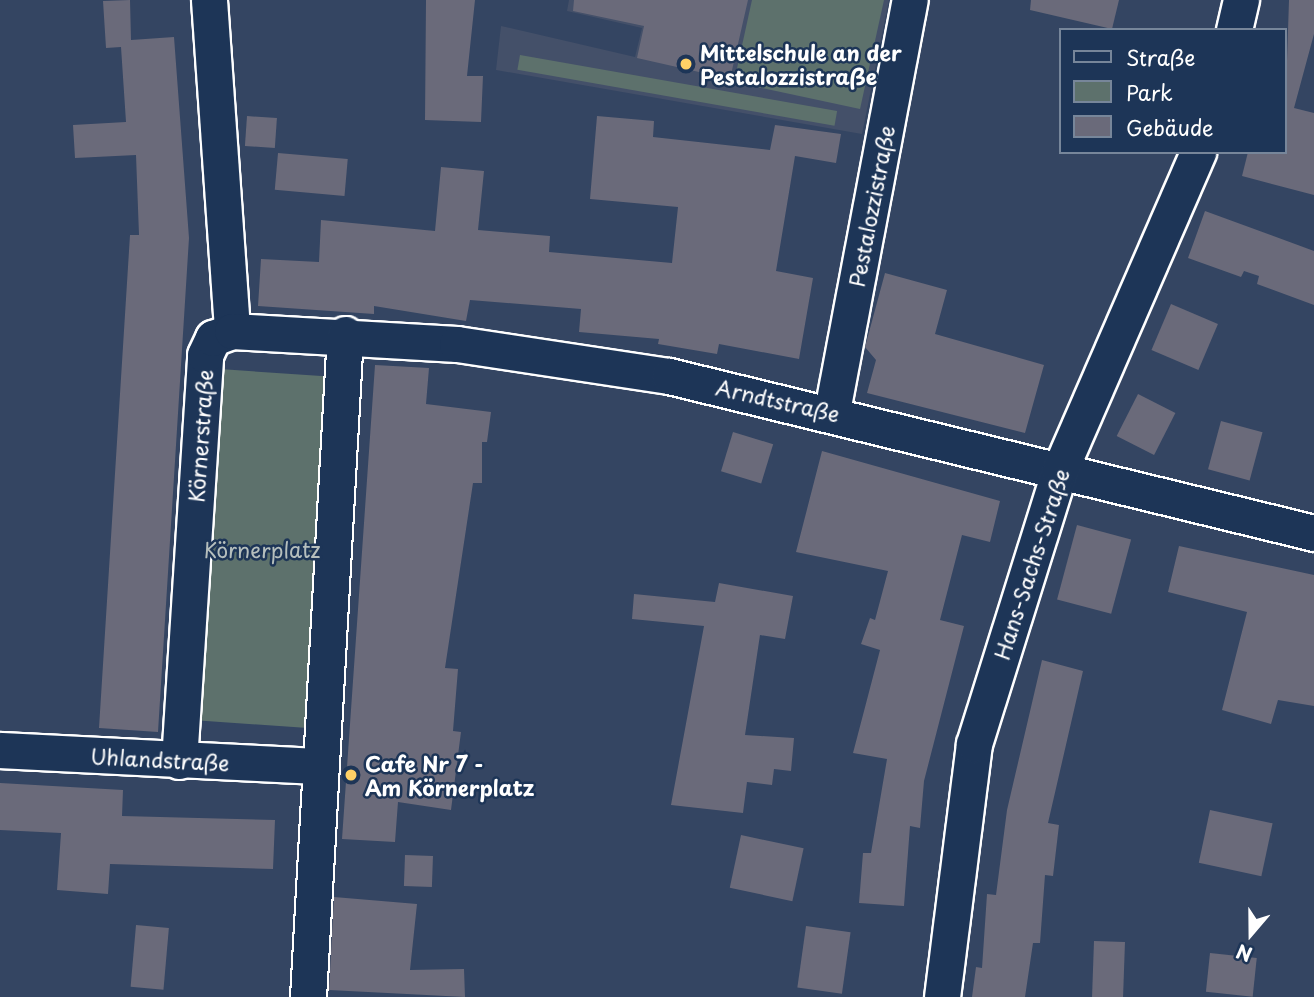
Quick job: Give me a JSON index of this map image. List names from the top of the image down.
{
  "streets": {
    "street": [
      "Pestalozzistraße",
      "Arndtstraße",
      "Körnerstraße",
      "Hans-Sachs-Straße",
      "Uhlandstraße"
    ]
  },
  "crossings": [
    ["Pestalozzistraße", "Arndtstraße"],
    ["Arndtstraße", "Körnerstraße"],
    ["Arndtstraße", "Hans-Sachs-Straße"],
    ["Körnerstraße", "Uhlandstraße"]
  ],
  "parks": ["Körnerplatz"],
  "places": ["Mittelschule an der Pestalozzistraße", "Cafe Nr 7 - Am Körnerplatz"],
  "legend": ["Straße", "Park", "Gebäude"],
  "north": "bottom"
}
